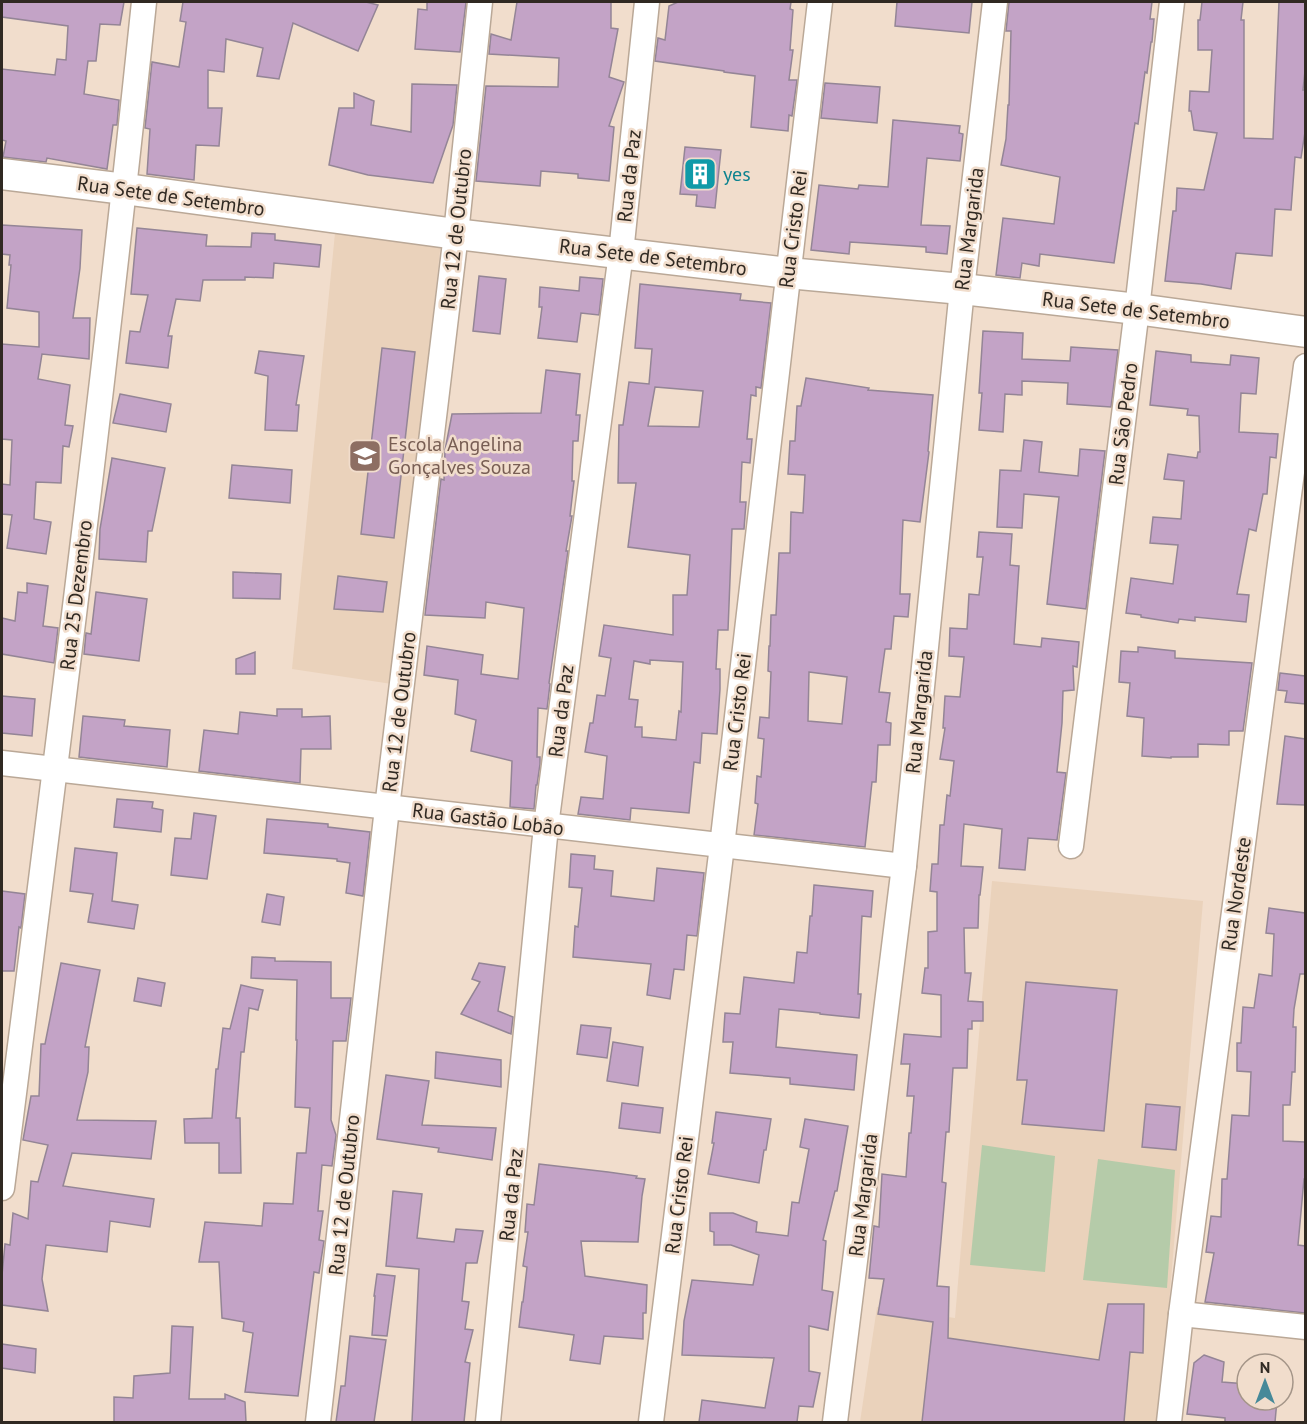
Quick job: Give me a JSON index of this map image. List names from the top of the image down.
{
  "streets": {
    "street": [
      "Rua da Paz",
      "Rua Sete de Setembro",
      "Rua 12 de Outubro",
      "Rua Cristo Rei",
      "Rua Margarida",
      "Rua São Pedro",
      "Rua 25 Dezembro",
      "Rua Gastão Lobão",
      "Rua Nordeste"
    ]
  },
  "crossings": [
    ["Rua da Paz", "Rua Sete de Setembro"],
    ["Rua da Paz", "Rua Gastão Lobão"],
    ["Rua Sete de Setembro", "Rua 12 de Outubro"],
    ["Rua Sete de Setembro", "Rua Cristo Rei"],
    ["Rua Sete de Setembro", "Rua Margarida"],
    ["Rua Sete de Setembro", "Rua São Pedro"],
    ["Rua Sete de Setembro", "Rua 25 Dezembro"],
    ["Rua 12 de Outubro", "Rua Gastão Lobão"],
    ["Rua Cristo Rei", "Rua Gastão Lobão"],
    ["Rua Margarida", "Rua Gastão Lobão"],
    ["Rua 25 Dezembro", "Rua Gastão Lobão"]
  ],
  "places": {
    "building": ["yes"],
    "school or university": ["Escola Angelina Gonçalves Souza"]
  },
  "north": "top"
}
